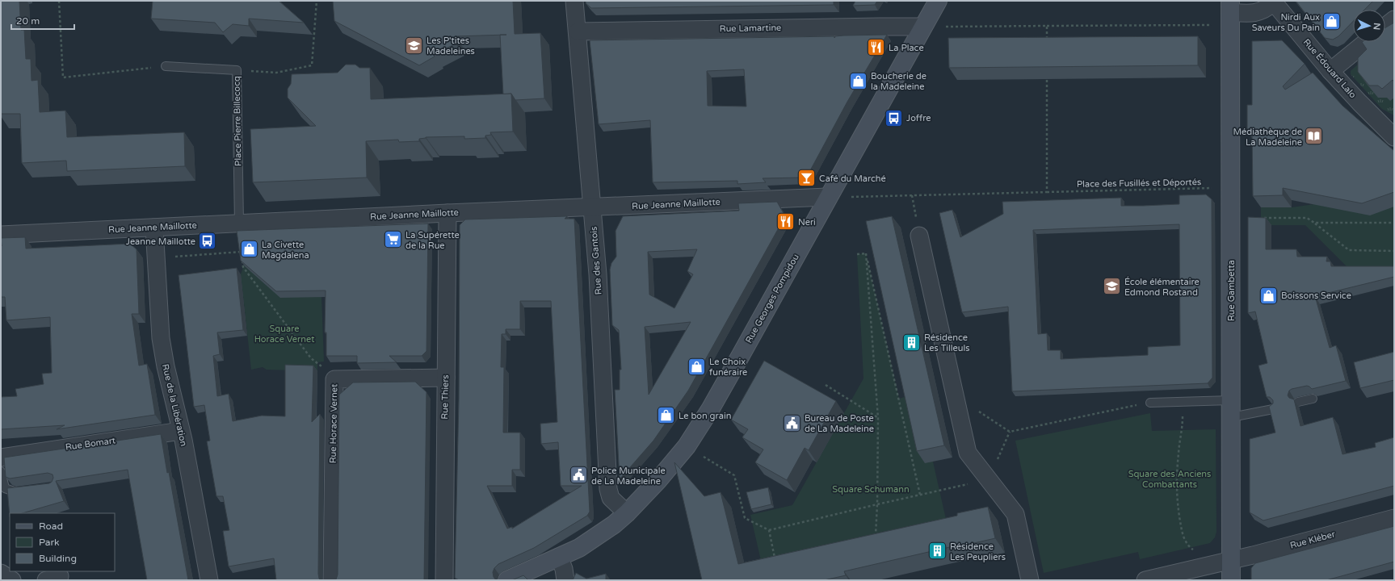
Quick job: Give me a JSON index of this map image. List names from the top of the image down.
{
  "streets": {
    "street": [
      "Rue Lamartine",
      "Rue Édouard Lalo",
      "Rue Jeanne Maillotte",
      "Rue des Gantois",
      "Rue Gambetta",
      "Rue Georges Pompidou",
      "Rue Thiers",
      "Rue de la Libération",
      "Rue Horace Vernet",
      "Rue Bomart",
      "Rue Kléber"
    ],
    "lane": ["Place Pierre Billecocq"],
    "path": ["Place des Fusillés et Déportés"]
  },
  "crossings": [
    ["Rue Lamartine", "Rue des Gantois"],
    ["Rue Lamartine", "Rue Georges Pompidou"],
    ["Rue Édouard Lalo", "Rue Gambetta"],
    ["Place Pierre Billecocq", "Rue Jeanne Maillotte"],
    ["Place des Fusillés et Déportés", "Rue Jeanne Maillotte"],
    ["Place des Fusillés et Déportés", "Rue Gambetta"],
    ["Place des Fusillés et Déportés", "Rue Georges Pompidou"],
    ["Rue Jeanne Maillotte", "Rue des Gantois"],
    ["Rue Jeanne Maillotte", "Rue Georges Pompidou"],
    ["Rue Jeanne Maillotte", "Rue Thiers"],
    ["Rue Jeanne Maillotte", "Rue de la Libération"],
    ["Rue des Gantois", "Rue Georges Pompidou"],
    ["Rue Gambetta", "Rue Kléber"],
    ["Rue Thiers", "Rue Horace Vernet"],
    ["Rue de la Libération", "Rue Bomart"]
  ],
  "parks": ["Square Horace Vernet", "Square des Anciens Combattants", "Square Schumann"],
  "places": {
    "shop": [
      "Nirdi Aux Saveurs Du Pain",
      "Boucherie de la Madeleine",
      "La Civette Magdalena",
      "Boissons Service",
      "Le Choix funéraire",
      "Le bon grain"
    ],
    "school or university": ["Les P'tites Madeleines", "École élémentaire Edmond Rostand"],
    "restaurant": ["La Place", "Neri"],
    "bus stop": ["Joffre", "Jeanne Maillotte"],
    "library": ["Médiathèque de La Madeleine"],
    "bar": ["Café du Marché"],
    "supermarket": ["La Supérette de la Rue"],
    "building": ["Résidence Les Tilleuls", "Résidence Les Peupliers"],
    "public building": ["Bureau de Poste de La Madeleine", "Police Municipale de La Madeleine"]
  },
  "legend": ["Road", "Park", "Building"],
  "scale_bar": "20 m",
  "north": "right"
}
